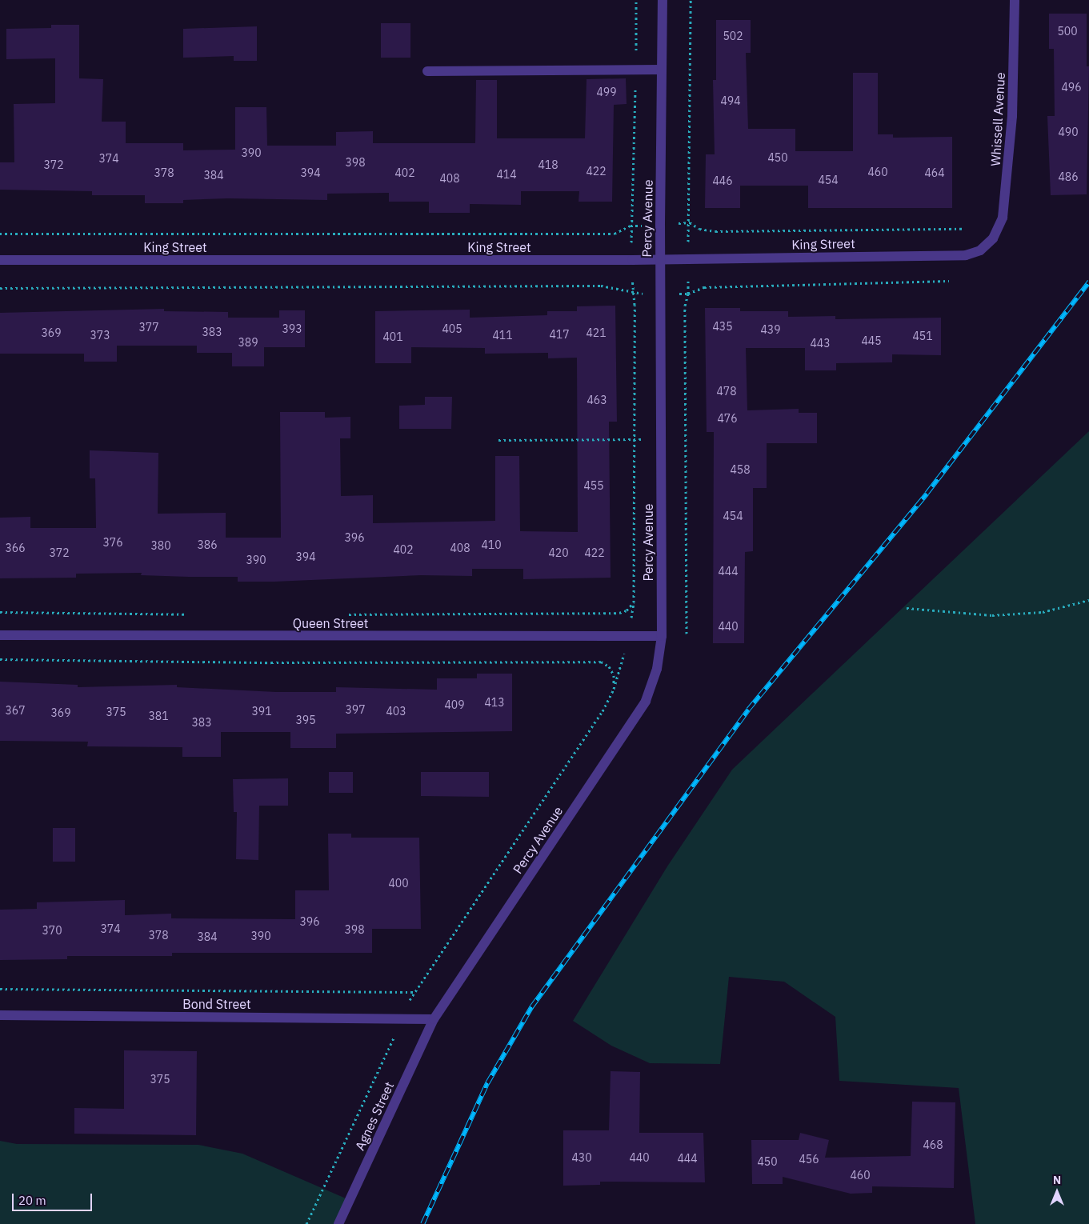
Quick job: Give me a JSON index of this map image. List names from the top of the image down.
{
  "streets": {
    "street": [
      "Whissell Avenue",
      "Percy Avenue",
      "King Street",
      "Queen Street",
      "Bond Street",
      "Agnes Street"
    ]
  },
  "crossings": [
    ["Whissell Avenue", "King Street"],
    ["Percy Avenue", "King Street"],
    ["Percy Avenue", "Queen Street"],
    ["Percy Avenue", "Bond Street"],
    ["Percy Avenue", "Agnes Street"],
    ["Bond Street", "Agnes Street"]
  ],
  "house_numbers": [
    "500",
    "502",
    "496",
    "499",
    "494",
    "490",
    "390",
    "450",
    "374",
    "398",
    "372",
    "418",
    "422",
    "460",
    "378",
    "394",
    "402",
    "464",
    "414",
    "384",
    "486",
    "408",
    "454",
    "446",
    "435",
    "377",
    "393",
    "405",
    "439",
    "383",
    "369",
    "421",
    "417",
    "373",
    "411",
    "451",
    "401",
    "445",
    "389",
    "443",
    "478",
    "463",
    "476",
    "458",
    "455",
    "454",
    "396",
    "376",
    "386",
    "410",
    "380",
    "366",
    "408",
    "402",
    "372",
    "420",
    "422",
    "394",
    "390",
    "444",
    "440",
    "413",
    "409",
    "397",
    "367",
    "391",
    "403",
    "375",
    "369",
    "381",
    "395",
    "383",
    "400",
    "396",
    "374",
    "398",
    "370",
    "378",
    "390",
    "384",
    "375",
    "468",
    "430",
    "440",
    "444",
    "456",
    "450",
    "460"
  ],
  "scale_bar": "20 m",
  "north": "top"
}
